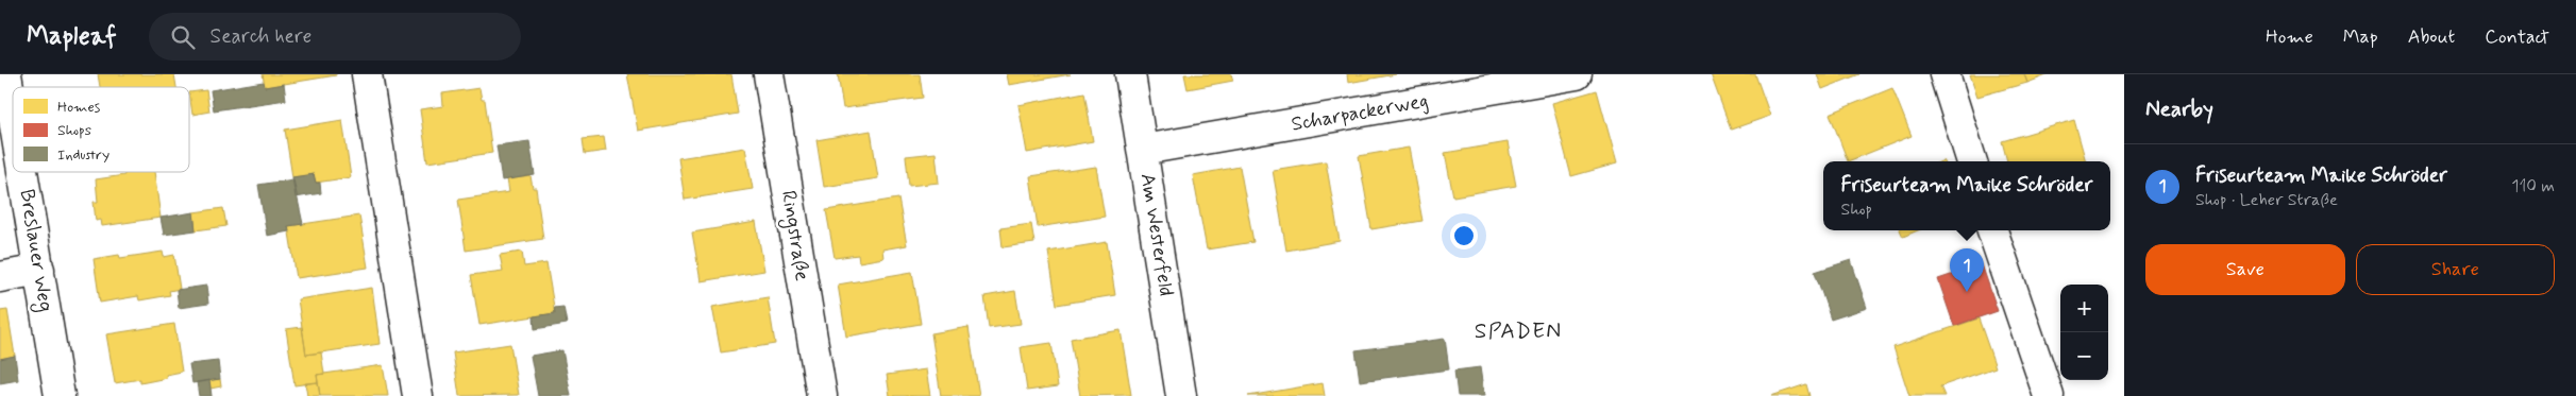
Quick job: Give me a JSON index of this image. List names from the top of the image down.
{
  "streets": {
    "street": [
      "Scharpackerweg",
      "Am Westerfeld",
      "Ringstraße",
      "Breslauer Weg"
    ]
  },
  "crossings": [
    ["Scharpackerweg", "Am Westerfeld"]
  ],
  "districts": ["SPADEN"],
  "legend": ["Homes", "Shops", "Industry"],
  "page": {
    "header": "Mapleaf",
    "search": "Search here",
    "nav": [
      "Home",
      "Map",
      "About",
      "Contact"
    ],
    "heading": "Nearby",
    "list": [
      {
        "mark": "1",
        "name": "Friseurteam Maike Schröder",
        "note": "Shop · Leher Straße",
        "value": "110 m"
      }
    ],
    "popup": ["Friseurteam Maike Schröder", "Shop"],
    "buttons": ["Save", "Share"],
    "pins": "1",
    "map_buttons": ["+", "−"]
  }
}
